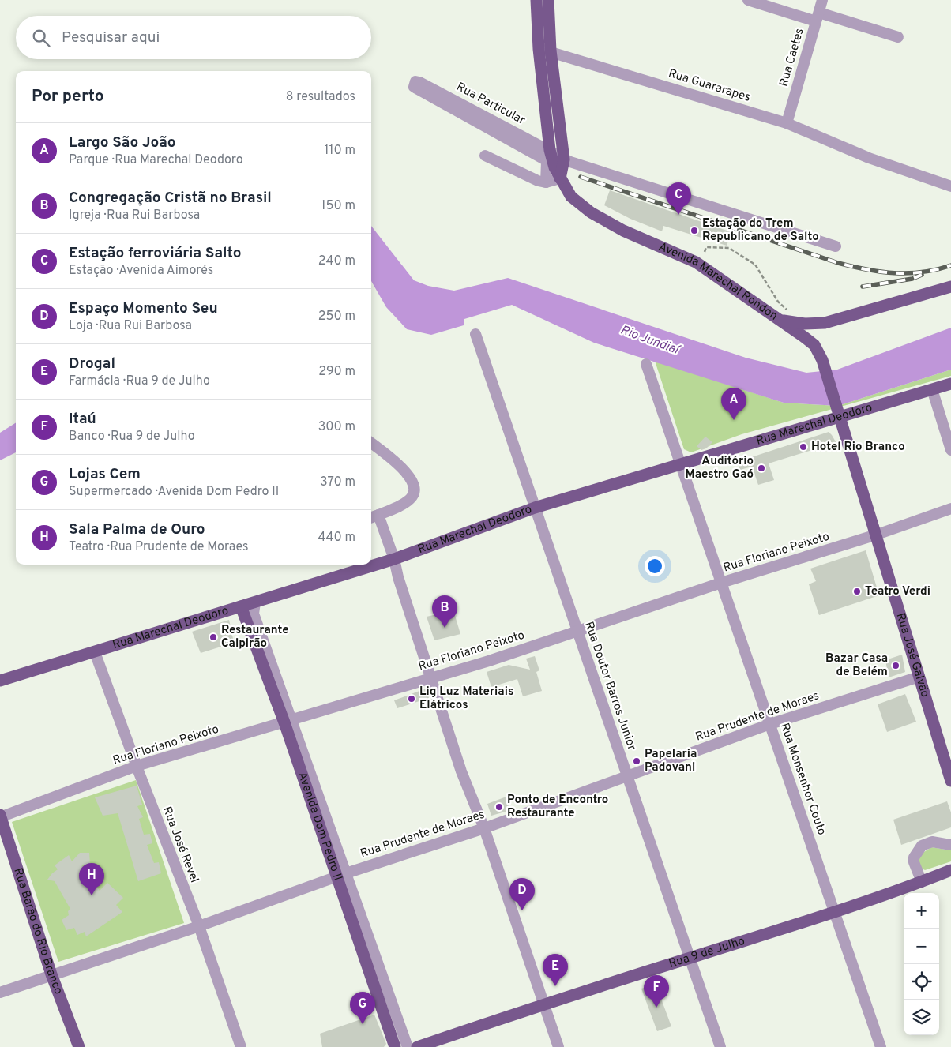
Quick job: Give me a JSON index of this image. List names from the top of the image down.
{
  "streets": {
    "main road": [
      "Avenida Marechal Rondon",
      "Rua Marechal Deodoro",
      "Rua José Galvão",
      "Avenida Dom Pedro II",
      "Rua Barão do Rio Branco",
      "Rua 9 de Julho"
    ],
    "street": [
      "Rua Caetes",
      "Rua Guararapes",
      "Rua Particular",
      "Rua Floriano Peixoto",
      "Rua Doutor Barros Junior",
      "Rua Prudente de Moraes",
      "Rua Monsenhor Couto",
      "Rua José Revel"
    ]
  },
  "crossings": [
    ["Rua Caetes", "Rua Guararapes"],
    ["Rua Guararapes", "Avenida Marechal Rondon"],
    ["Rua Particular", "Avenida Marechal Rondon"],
    ["Avenida Marechal Rondon", "Rua Marechal Deodoro"],
    ["Avenida Marechal Rondon", "Rua José Galvão"],
    ["Rua Marechal Deodoro", "Rua José Galvão"],
    ["Rua Marechal Deodoro", "Rua Doutor Barros Junior"],
    ["Rua Marechal Deodoro", "Rua Monsenhor Couto"],
    ["Rua Marechal Deodoro", "Avenida Dom Pedro II"],
    ["Rua Marechal Deodoro", "Rua José Revel"],
    ["Rua Floriano Peixoto", "Rua José Galvão"],
    ["Rua Floriano Peixoto", "Rua Doutor Barros Junior"],
    ["Rua Floriano Peixoto", "Rua Monsenhor Couto"],
    ["Rua Floriano Peixoto", "Avenida Dom Pedro II"],
    ["Rua Floriano Peixoto", "Rua José Revel"],
    ["Rua Floriano Peixoto", "Rua Barão do Rio Branco"],
    ["Rua José Galvão", "Rua Prudente de Moraes"],
    ["Rua Doutor Barros Junior", "Rua Prudente de Moraes"],
    ["Rua Doutor Barros Junior", "Rua 9 de Julho"],
    ["Rua Prudente de Moraes", "Rua Monsenhor Couto"],
    ["Rua Prudente de Moraes", "Avenida Dom Pedro II"],
    ["Rua Prudente de Moraes", "Rua José Revel"],
    ["Rua Prudente de Moraes", "Rua Barão do Rio Branco"],
    ["Rua Monsenhor Couto", "Rua 9 de Julho"]
  ],
  "water": ["Rio Jundiaí"],
  "places": [
    "Estação do Trem Republicano de Salto",
    "Hotel Rio Branco",
    "Auditório Maestro Gaó",
    "Teatro Verdi",
    "Restaurante Caipirão",
    "Bazar Casa de Belém",
    "Lig Luz Materiais Elátricos",
    "Papelaria Padovani",
    "Ponto de Encontro Restaurante"
  ],
  "page": {
    "search": "Pesquisar aqui",
    "heading": ["Por perto", "8 resultados"],
    "list": [
      {
        "mark": "A",
        "name": "Largo São João",
        "note": "Parque · Rua Marechal Deodoro",
        "value": "110 m"
      },
      {
        "mark": "B",
        "name": "Congregação Cristã no Brasil",
        "note": "Igreja · Rua Rui Barbosa",
        "value": "150 m"
      },
      {
        "mark": "C",
        "name": "Estação ferroviária Salto",
        "note": "Estação · Avenida Aimorés",
        "value": "240 m"
      },
      {
        "mark": "D",
        "name": "Espaço Momento Seu",
        "note": "Loja · Rua Rui Barbosa",
        "value": "250 m"
      },
      {
        "mark": "E",
        "name": "Drogal",
        "note": "Farmácia · Rua 9 de Julho",
        "value": "290 m"
      },
      {
        "mark": "F",
        "name": "Itaú",
        "note": "Banco · Rua 9 de Julho",
        "value": "300 m"
      },
      {
        "mark": "G",
        "name": "Lojas Cem",
        "note": "Supermercado · Avenida Dom Pedro II",
        "value": "370 m"
      },
      {
        "mark": "H",
        "name": "Sala Palma de Ouro",
        "note": "Teatro · Rua Prudente de Moraes",
        "value": "440 m"
      }
    ],
    "pins": [
      "C",
      "A",
      "B",
      "H",
      "D",
      "E",
      "F",
      "G"
    ],
    "map_buttons": ["+", "−"]
  }
}
